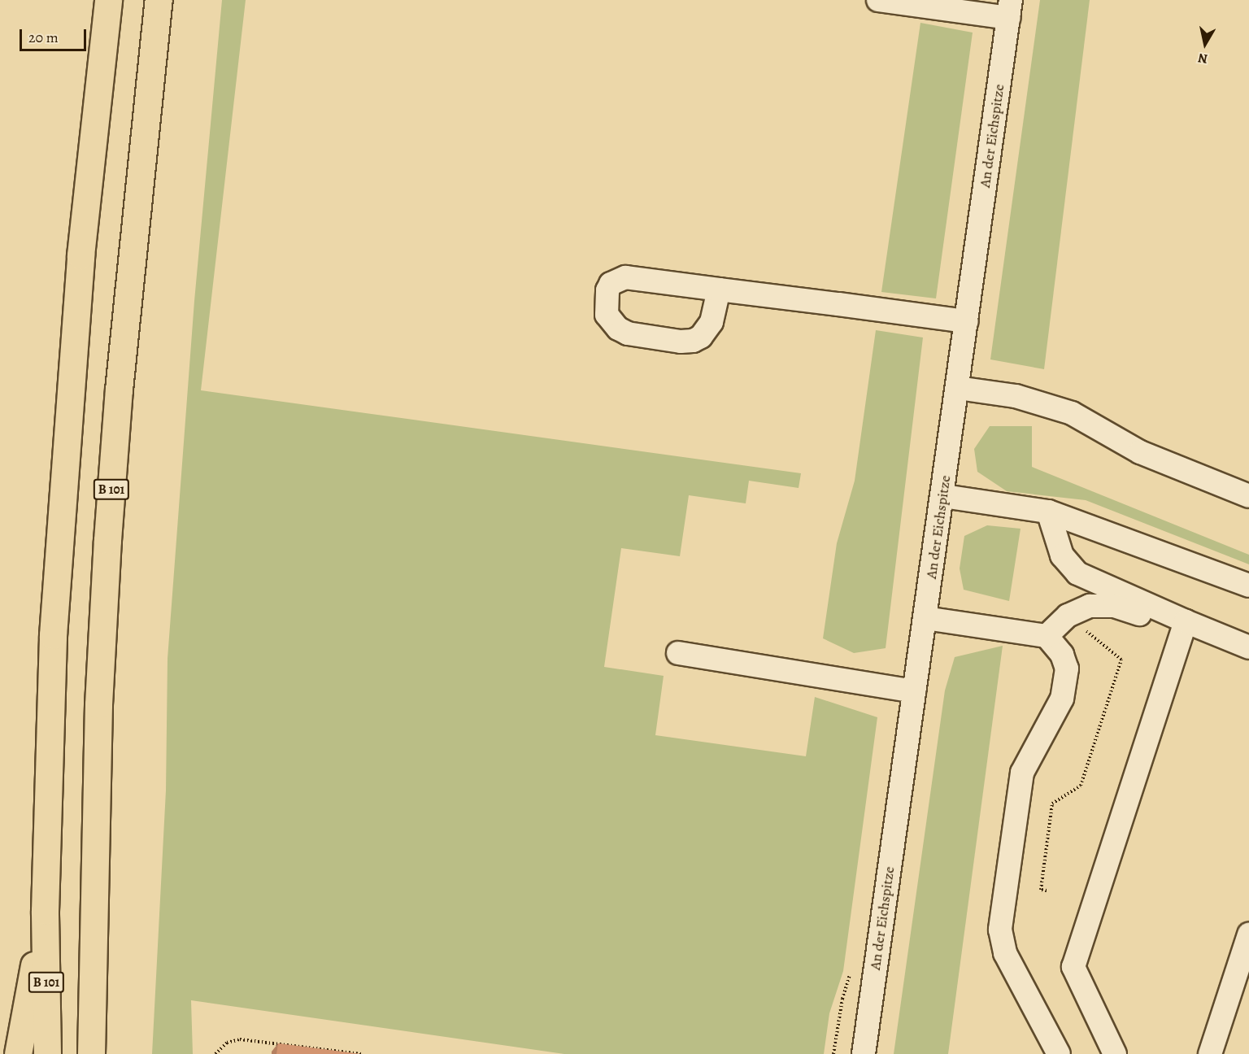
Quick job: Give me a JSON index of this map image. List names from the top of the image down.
{
  "streets": {
    "highway": ["B 101"],
    "street": ["An der Eichspitze"]
  },
  "scale_bar": "20 m",
  "north": "bottom"
}
